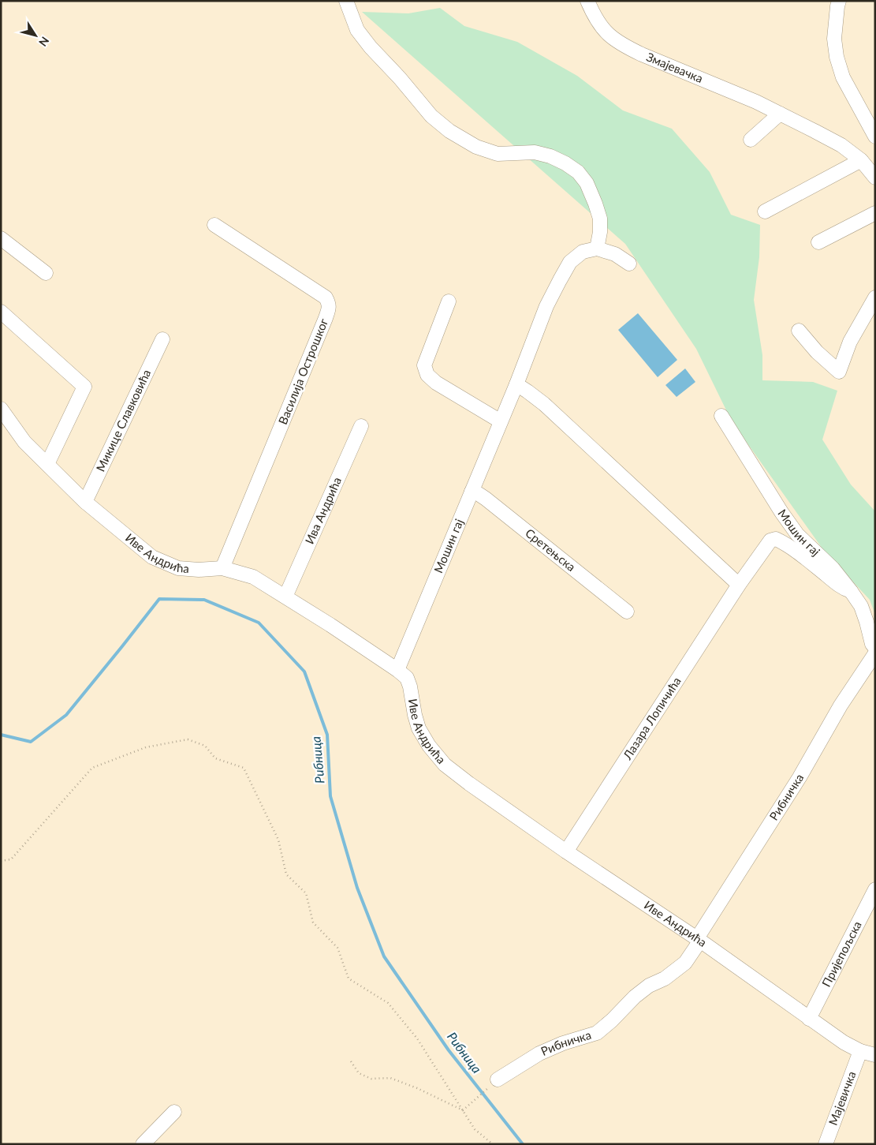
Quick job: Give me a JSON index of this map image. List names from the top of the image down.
{
  "streets": {
    "street": [
      "Змајевачка",
      "Василија Острошког",
      "Микице Славковића",
      "Ива Андрића",
      "Мошин гај",
      "Сретењска",
      "Иве Андрића",
      "Лазара Лопичића",
      "Рибничка",
      "Пријепољска",
      "Мајевичка"
    ]
  },
  "crossings": [
    ["Василија Острошког", "Иве Андрића"],
    ["Микице Славковића", "Иве Андрића"],
    ["Ива Андрића", "Иве Андрића"],
    ["Мошин гај", "Сретењска"],
    ["Мошин гај", "Иве Андрића"],
    ["Мошин гај", "Лазара Лопичића"],
    ["Иве Андрића", "Лазара Лопичића"],
    ["Иве Андрића", "Рибничка"],
    ["Иве Андрића", "Пријепољска"],
    ["Иве Андрића", "Мајевичка"]
  ],
  "water": ["Рибница"],
  "north": "bottom right"
}
